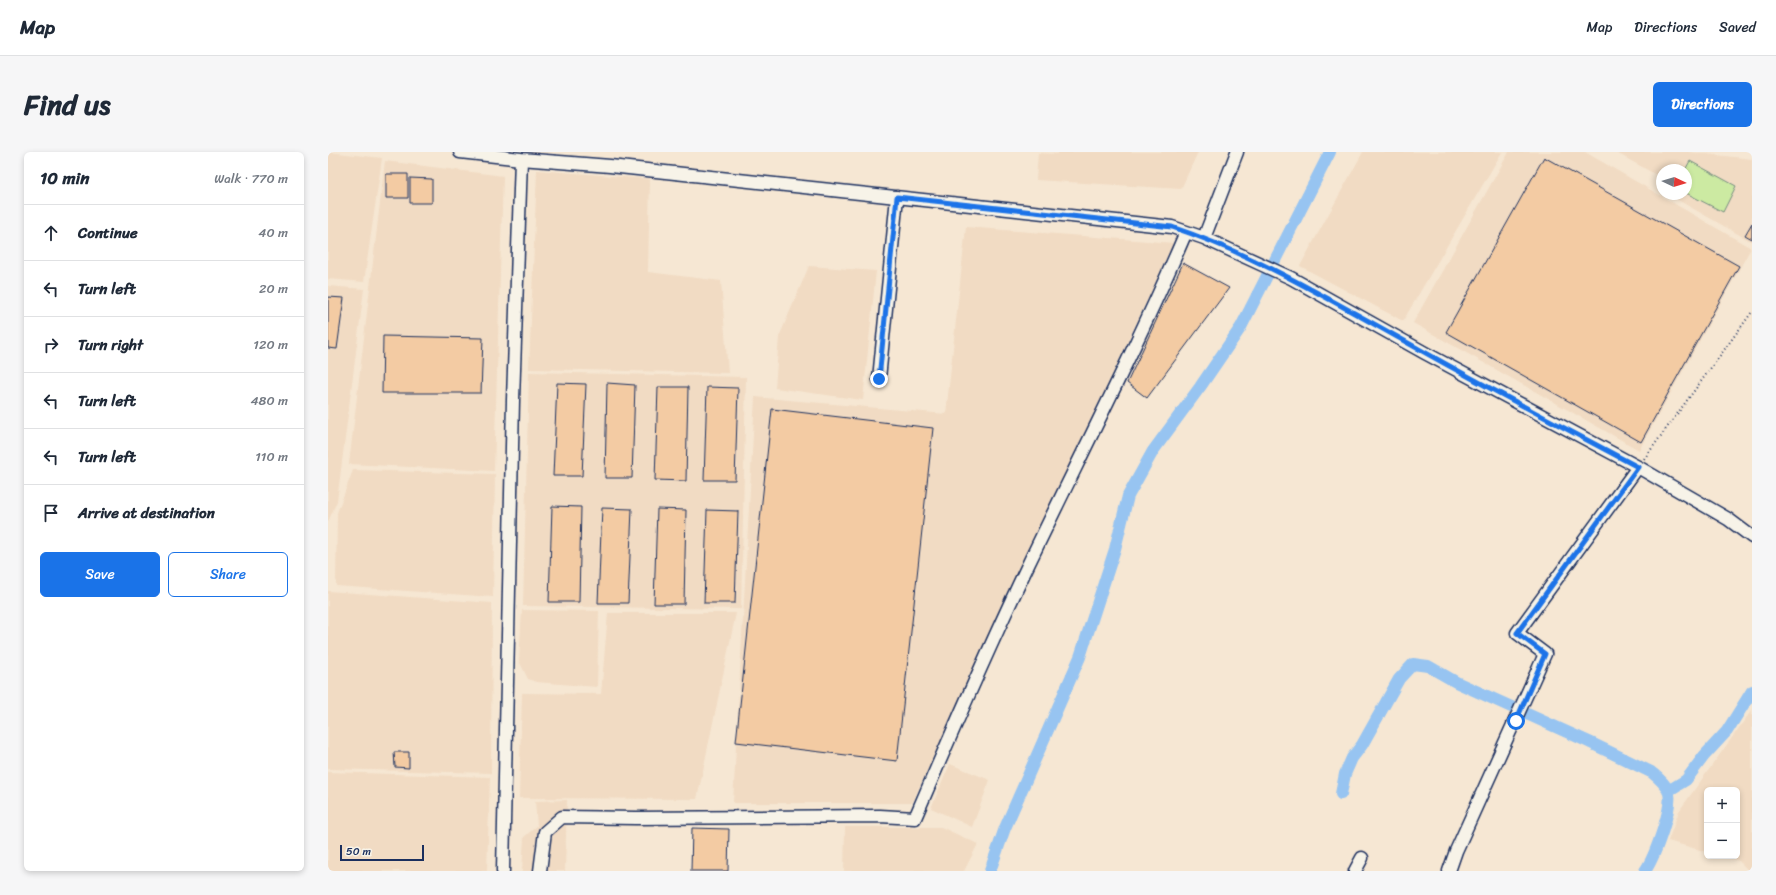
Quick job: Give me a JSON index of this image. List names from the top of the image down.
{
  "scale_bar": "50 m",
  "north": "right",
  "page": {
    "header": "Map",
    "nav": ["Map", "Directions", "Saved"],
    "title": "Find us",
    "buttons": [
      "Directions",
      ["Save", "Share"]
    ],
    "heading": ["10 min", "Walk · 770 m"],
    "list": [
      ["Continue", "40 m"],
      ["Turn left", "20 m"],
      ["Turn right", "120 m"],
      ["Turn left", "480 m"],
      ["Turn left", "110 m"],
      "Arrive at destination"
    ],
    "map_buttons": ["+", "−"],
    "scale": "50 m"
  }
}
